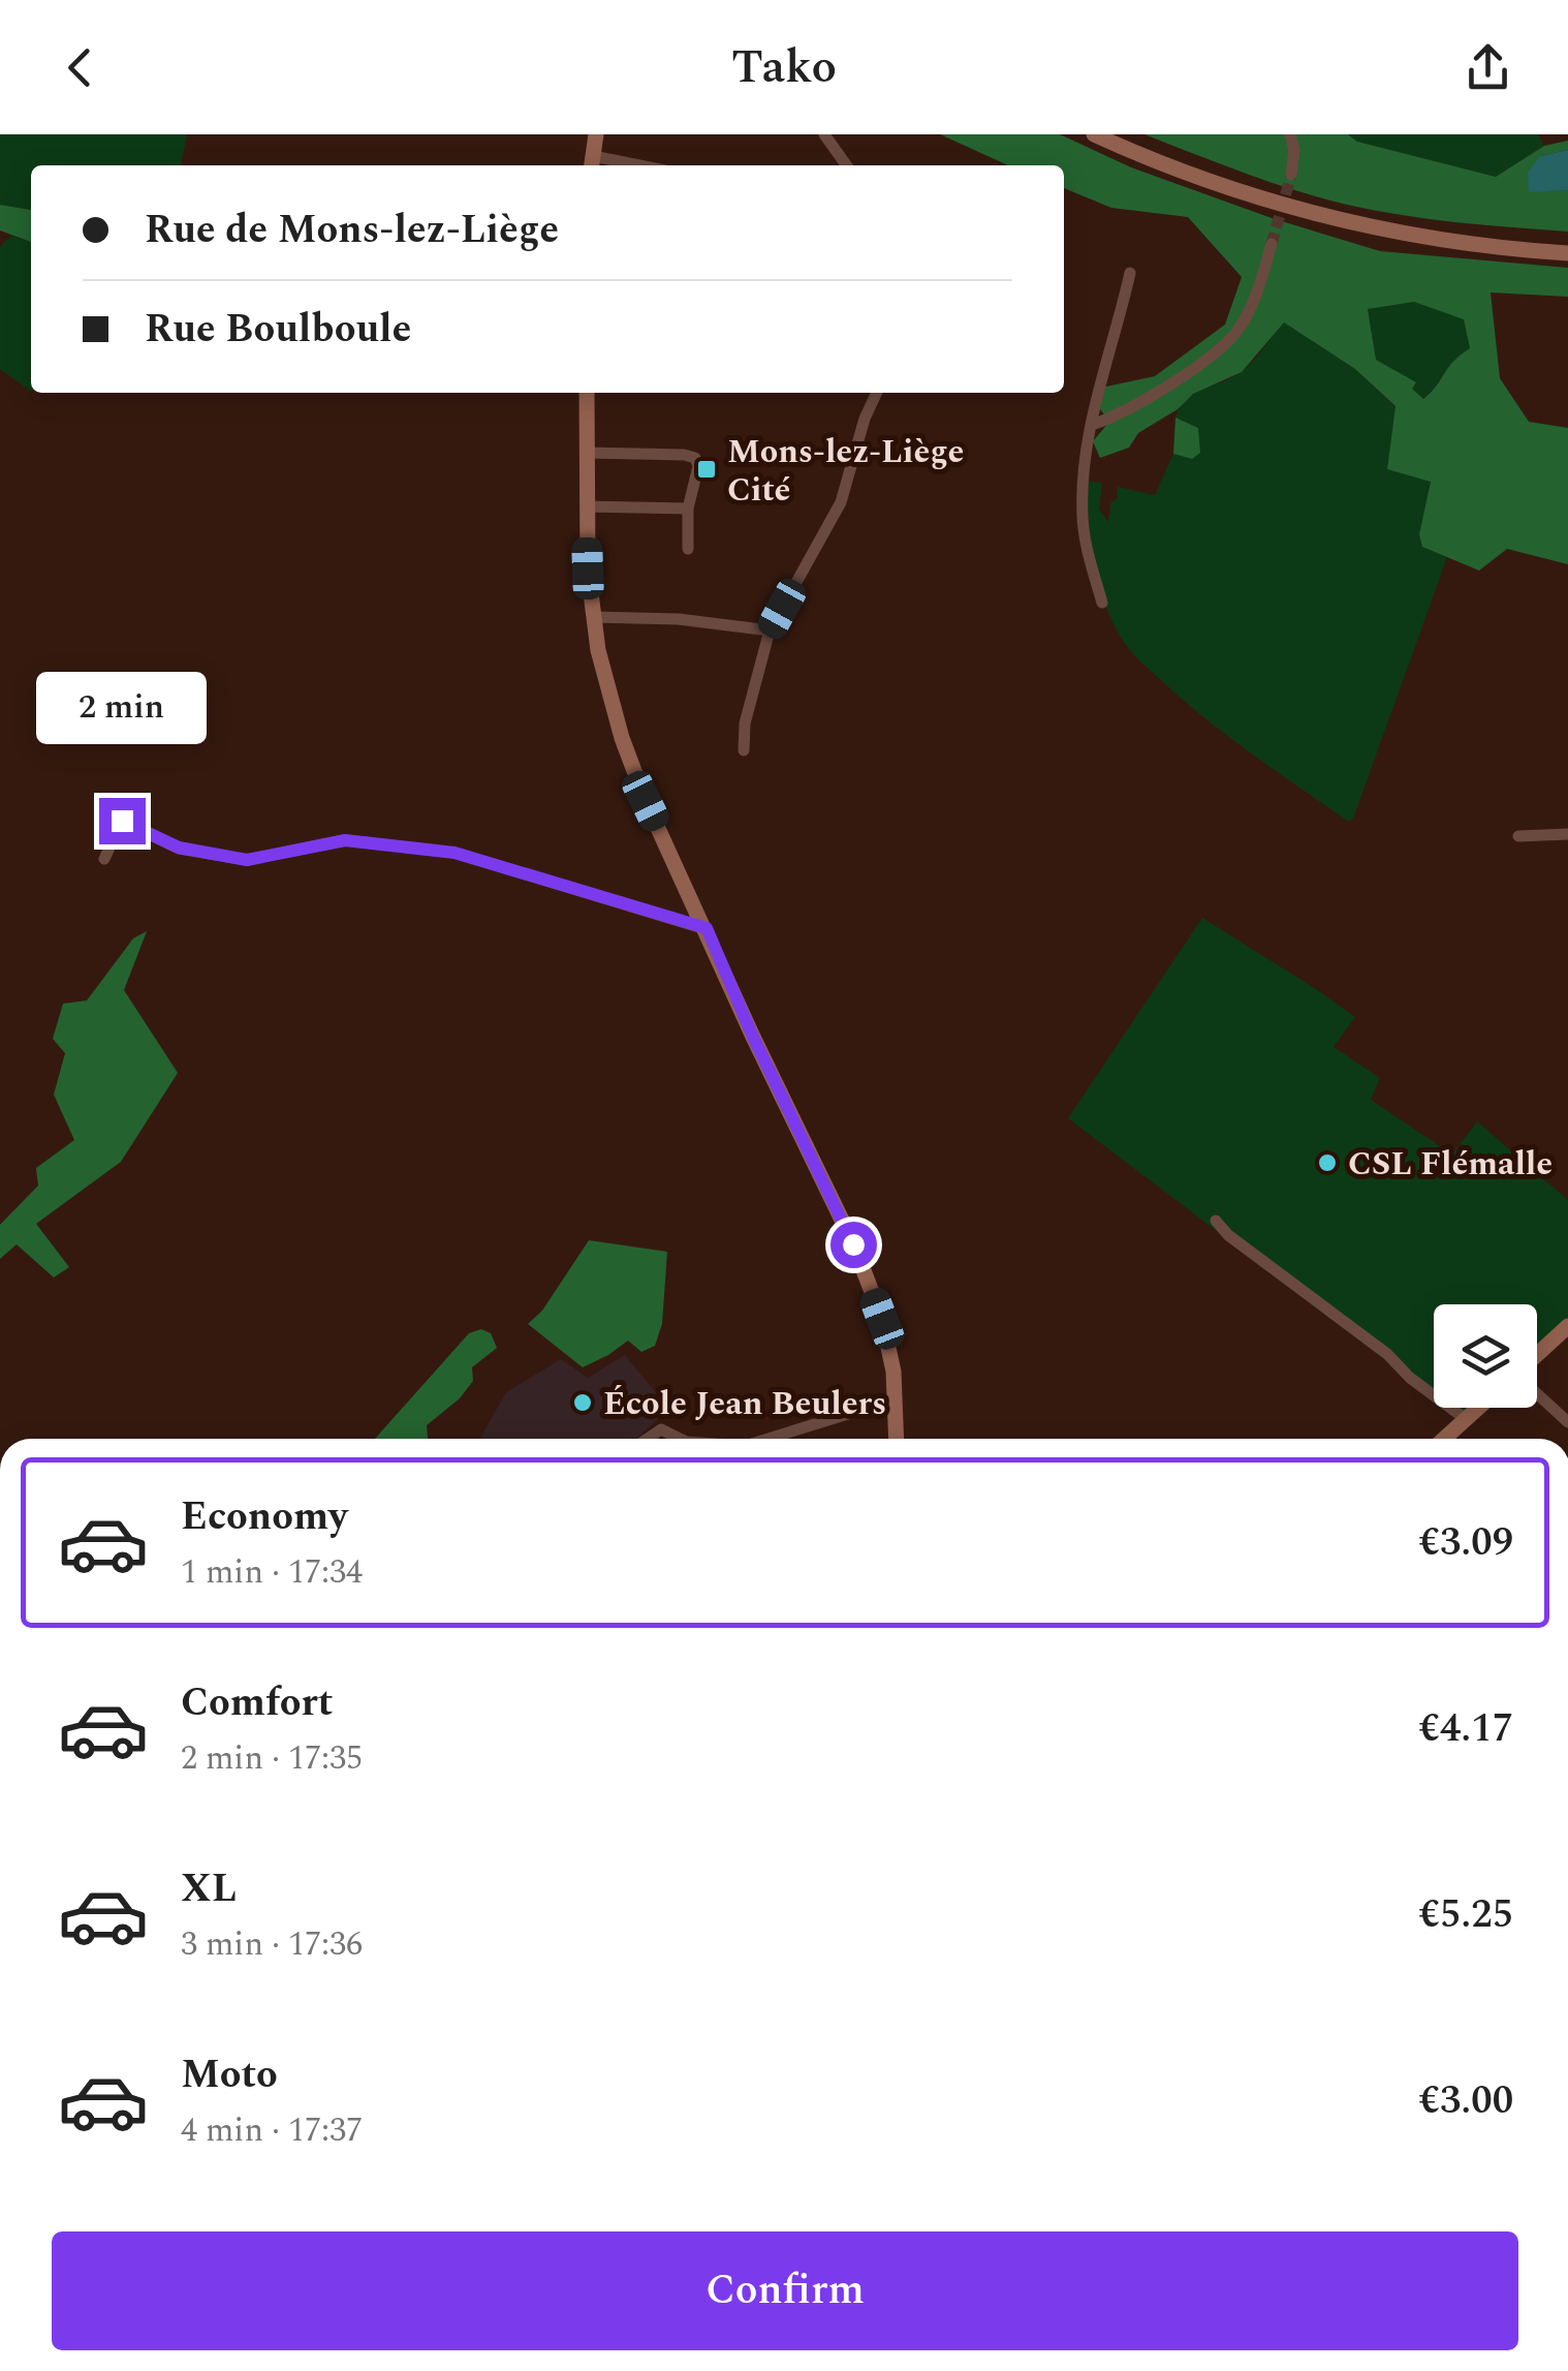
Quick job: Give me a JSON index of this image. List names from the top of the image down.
{
  "places": {
    "transit": ["Mons-lez-Liège Cité"],
    "other": ["CSL Flémalle", "École Jean Beulers"]
  },
  "page": {
    "header": "Tako",
    "banner": ["Rue de Mons-lez-Liège", "Rue Boulboule"],
    "bubble": "2 min",
    "list": [
      {
        "name": "Economy",
        "note": "1 min · 17:34",
        "value": "€3.09"
      },
      {
        "name": "Comfort",
        "note": "2 min · 17:35",
        "value": "€4.17"
      },
      {
        "name": "XL",
        "note": "3 min · 17:36",
        "value": "€5.25"
      },
      {
        "name": "Moto",
        "note": "4 min · 17:37",
        "value": "€3.00"
      }
    ],
    "buttons": "Confirm"
  }
}
